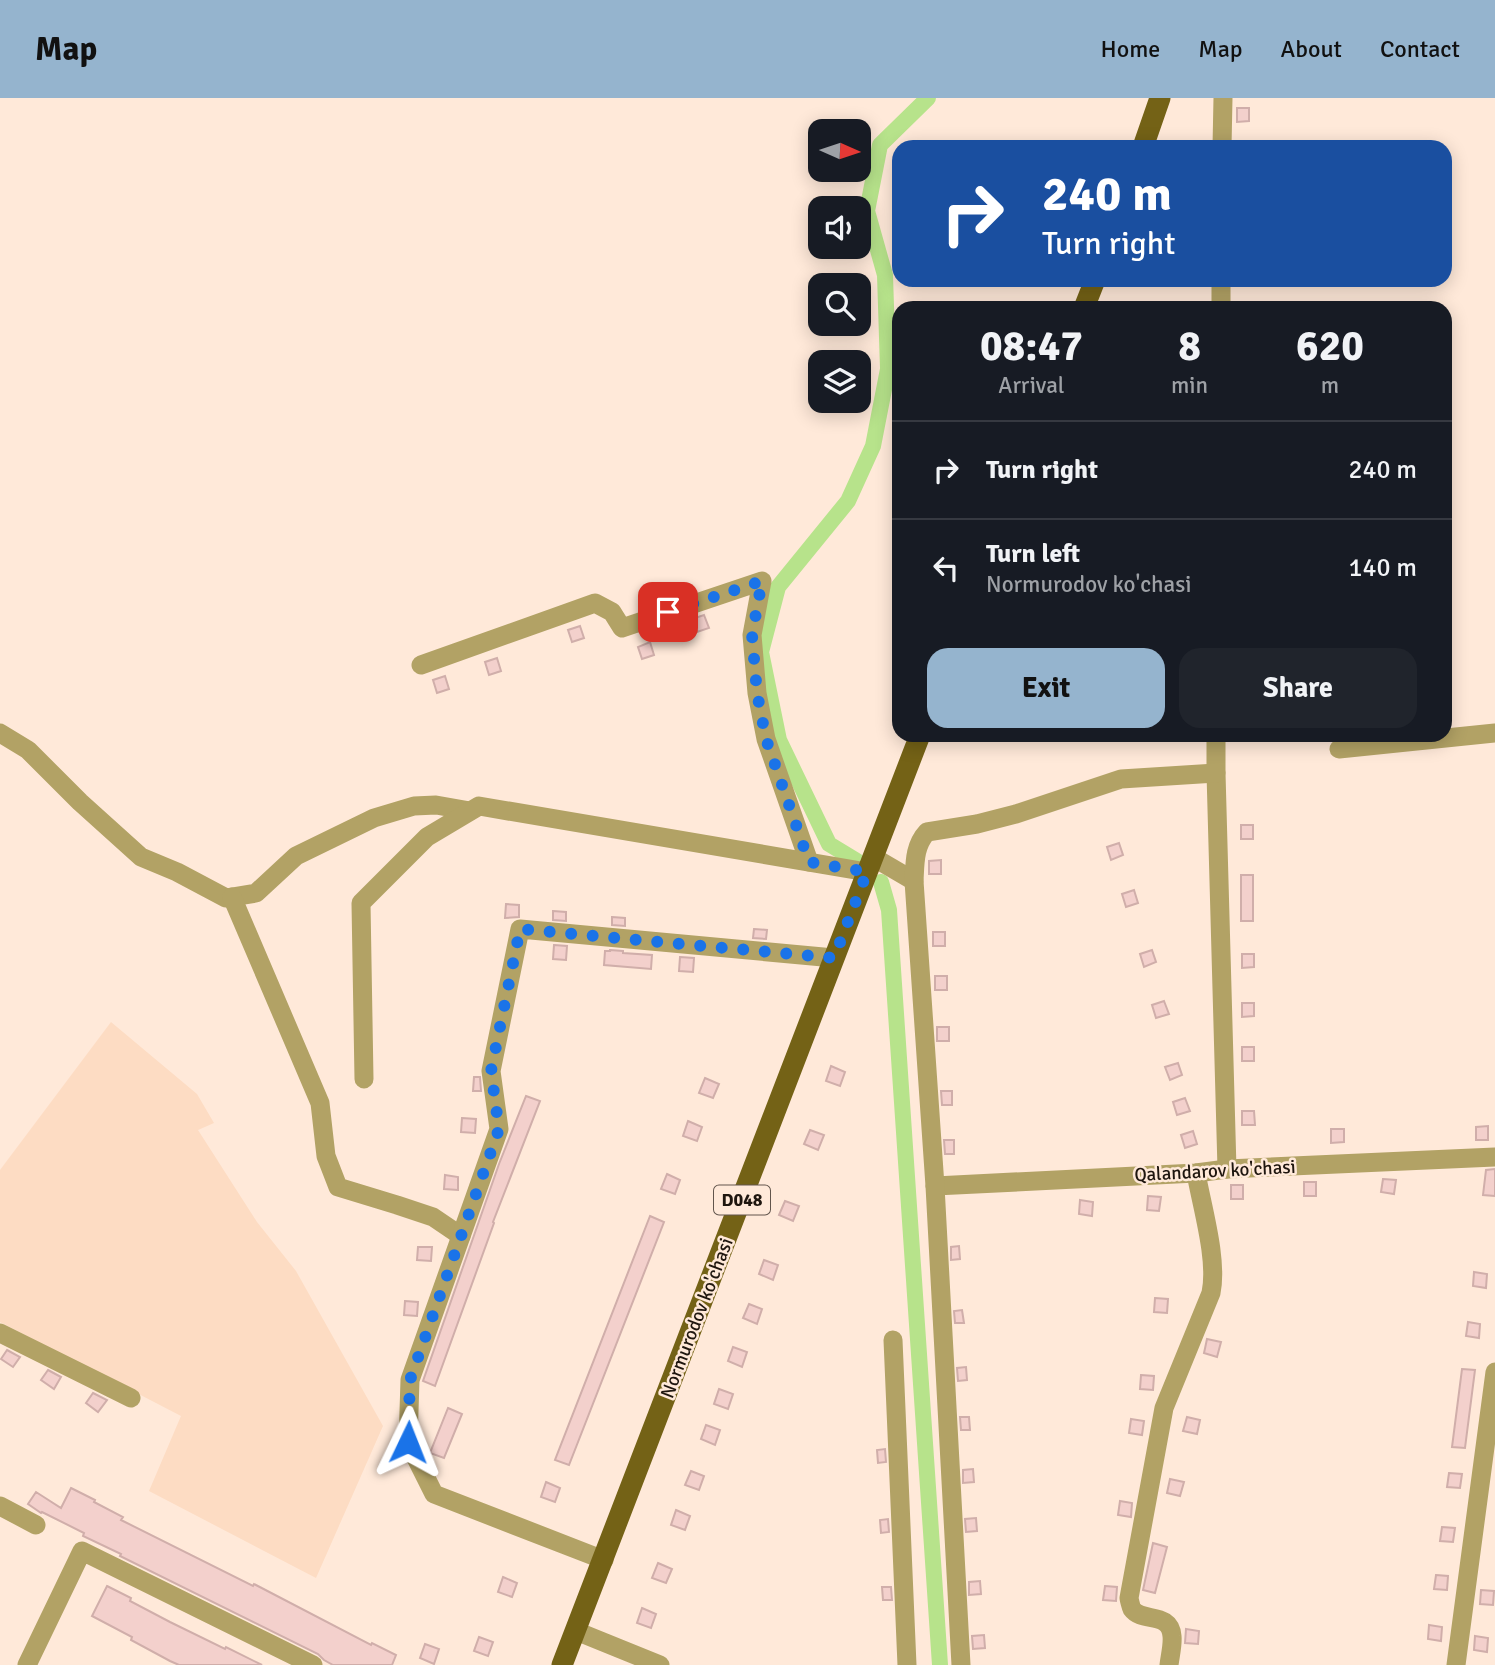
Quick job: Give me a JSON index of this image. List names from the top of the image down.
{
  "streets": {
    "main road": ["D048", "Normurodov ko'chasi"],
    "street": ["Qalandarov ko'chasi"]
  },
  "north": "right",
  "page": {
    "header": "Map",
    "nav": [
      "Home",
      "Map",
      "About",
      "Contact"
    ],
    "turn": ["240 m", "Turn right"],
    "eta": [
      "08:47",
      "Arrival",
      "8",
      "min",
      "620",
      "m"
    ],
    "list": [
      {
        "name": "Turn right",
        "value": "240 m"
      },
      {
        "name": "Turn left",
        "note": "Normurodov ko'chasi",
        "value": "140 m"
      }
    ],
    "buttons": ["Exit", "Share"]
  }
}
